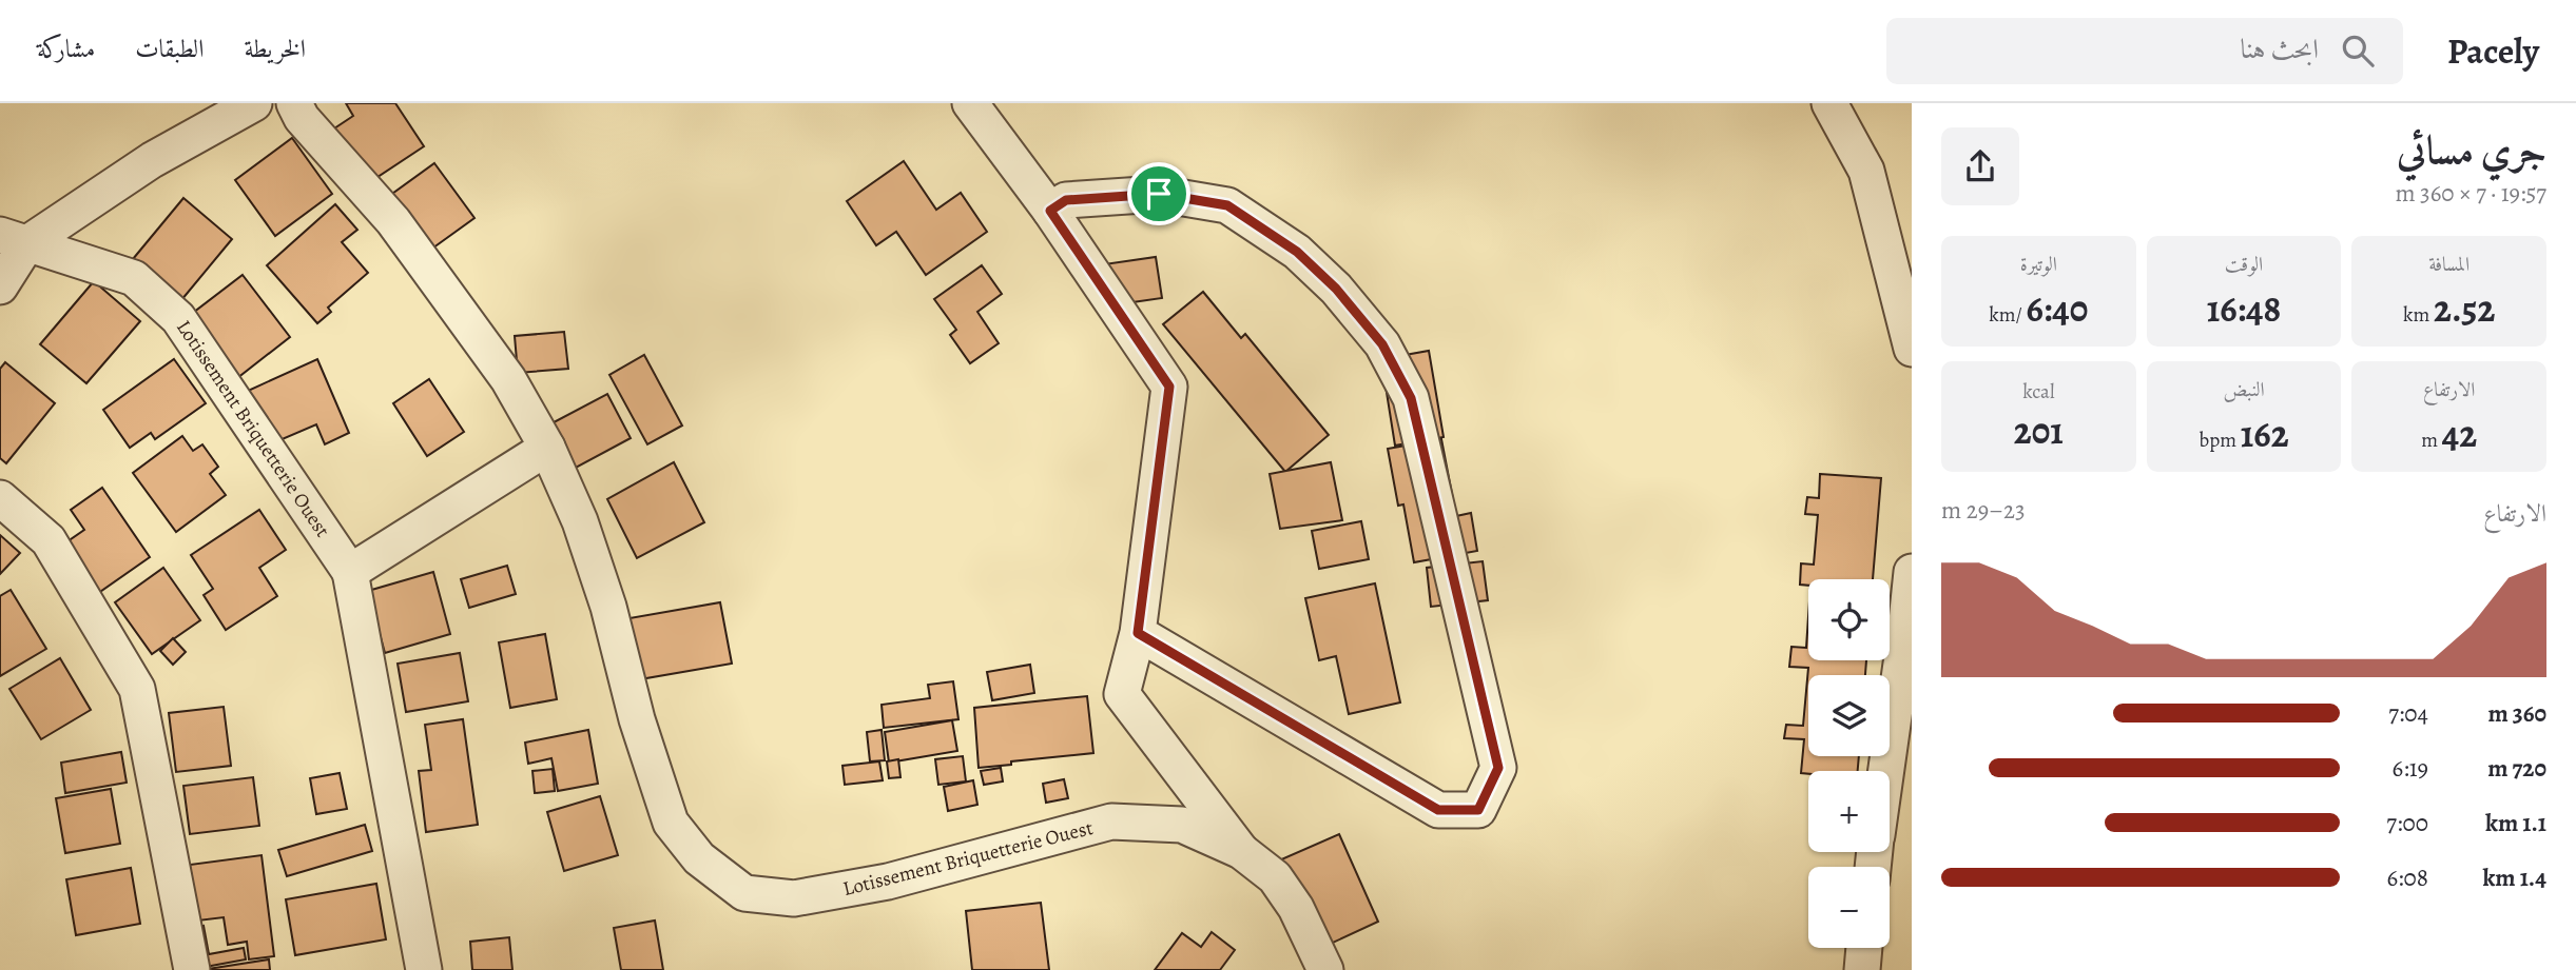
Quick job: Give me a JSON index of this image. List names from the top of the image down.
{
  "streets": {
    "street": ["Lotissement Briquetterie Ouest"]
  },
  "page": {
    "header": "Pacely",
    "search": "ابحث هنا",
    "nav": ["الخريطة", "الطبقات", "مشاركة"],
    "heading": ["جري مسائي", "19:57 · 7 × 360 m"],
    "stats": [
      ["المسافة", "2.52 km"],
      ["الوقت", "16:48"],
      ["الوتيرة", "6:40 /km"],
      ["الارتفاع", "42 m"],
      ["النبض", "162 bpm"],
      ["kcal", "201"]
    ],
    "chart": ["الارتفاع", "23–29 m"],
    "map_buttons": ["+", "−"],
    "list": [
      {
        "name": "360 m",
        "note": "7:04"
      },
      {
        "name": "720 m",
        "note": "6:19"
      },
      {
        "name": "1.1 km",
        "note": "7:00"
      },
      {
        "name": "1.4 km",
        "note": "6:08"
      }
    ]
  }
}
